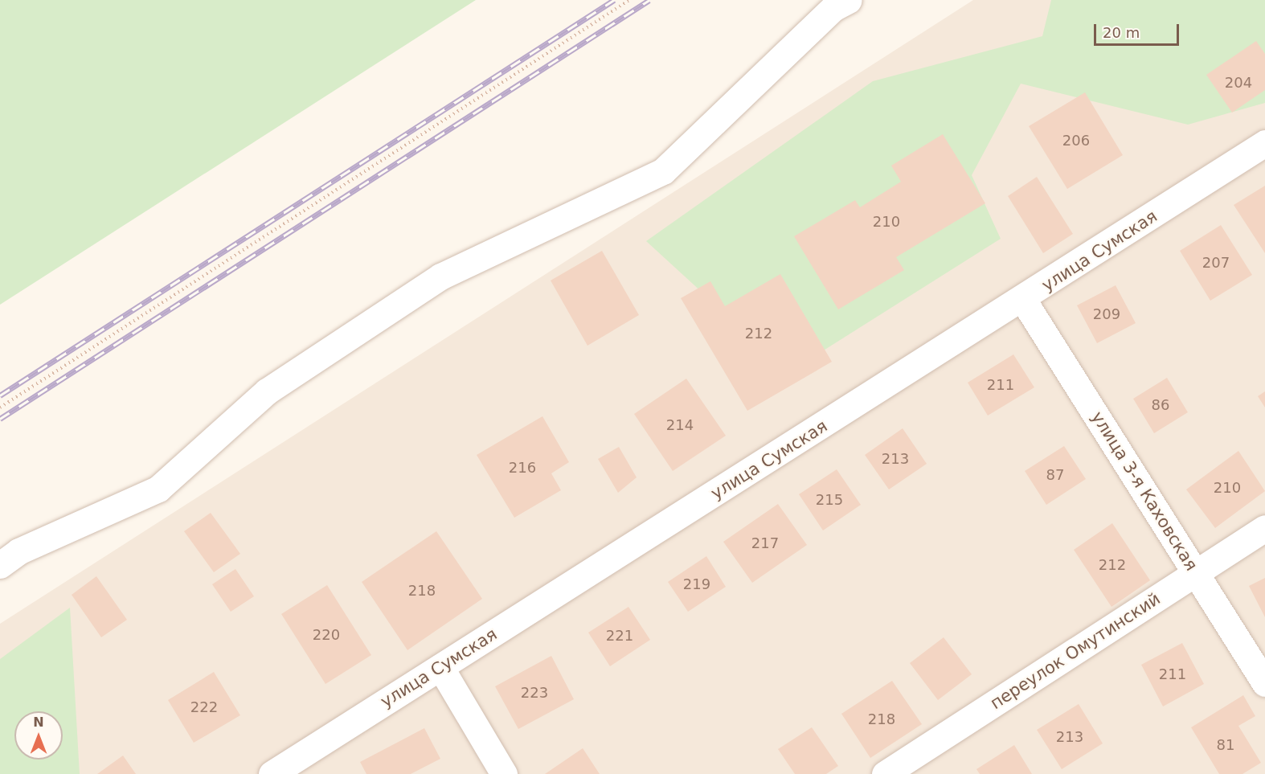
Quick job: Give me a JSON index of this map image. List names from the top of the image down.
{
  "streets": {
    "street": ["улица Сумская", "улица 3-я Каховская", "переулок Омутинский"]
  },
  "crossings": [
    ["улица Сумская", "улица 3-я Каховская"],
    ["улица 3-я Каховская", "переулок Омутинский"]
  ],
  "house_numbers": [
    "204",
    "206",
    "210",
    "207",
    "209",
    "212",
    "211",
    "86",
    "214",
    "213",
    "216",
    "87",
    "210",
    "215",
    "217",
    "212",
    "219",
    "218",
    "220",
    "221",
    "211",
    "223",
    "222",
    "218",
    "213",
    "81"
  ],
  "scale_bar": "20 m",
  "north": "top"
}
